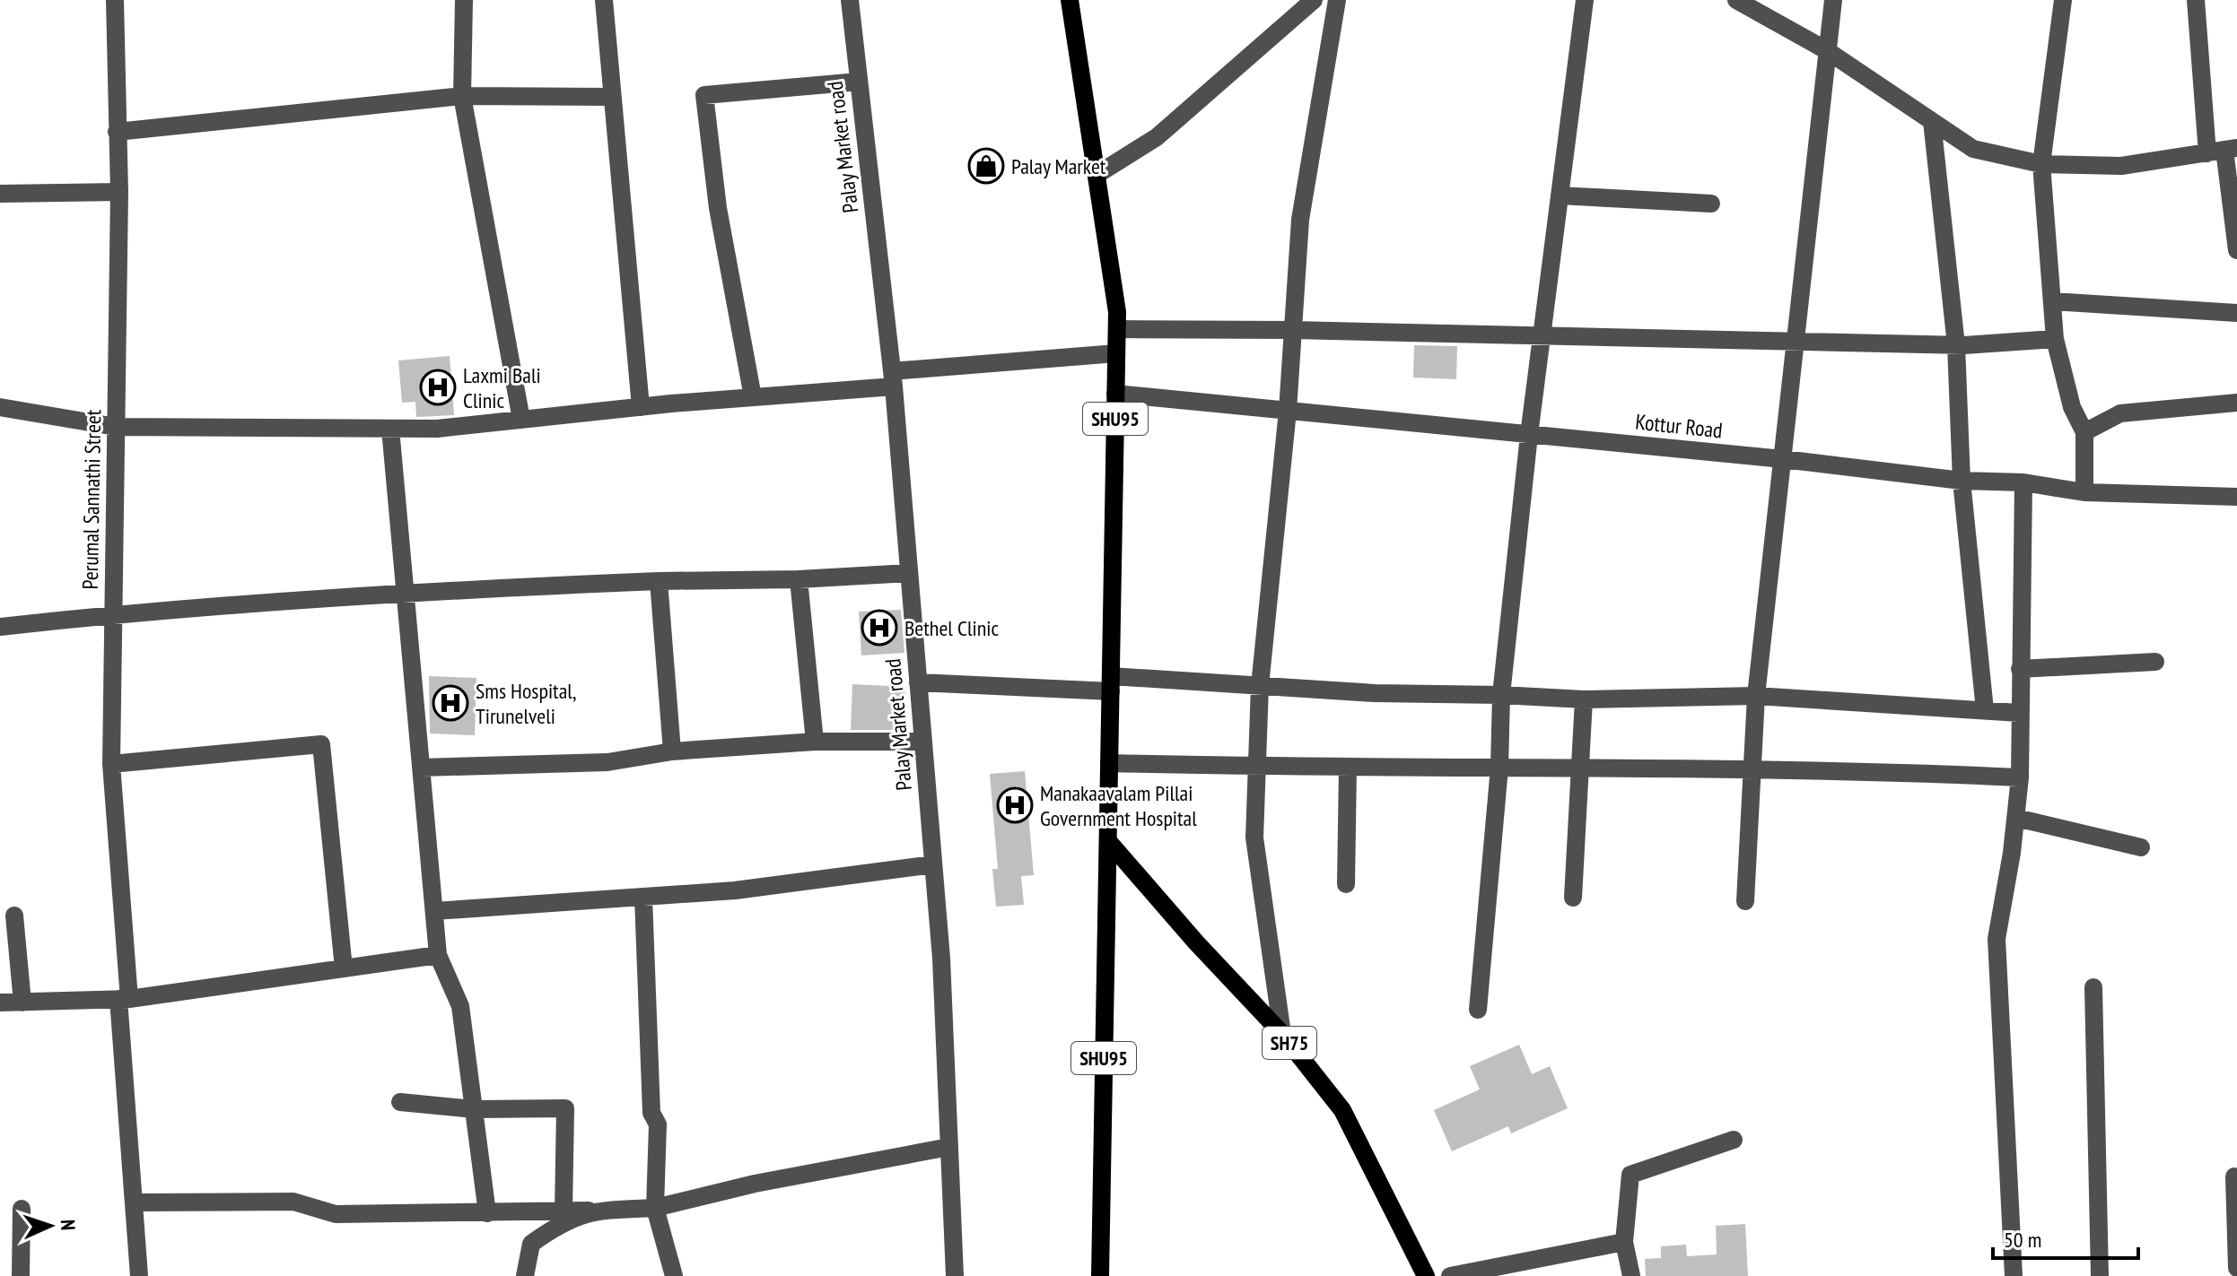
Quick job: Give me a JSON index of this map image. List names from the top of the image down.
{
  "streets": {
    "main road": ["SHU95", "SH75"],
    "street": ["Palay Market road", "Kottur Road", "Perumal Sannathi Street"]
  },
  "crossings": [
    ["SHU95", "Kottur Road"],
    ["SHU95", "SH75"]
  ],
  "places": {
    "shop": ["Palay Market"],
    "hospital": [
      "Laxmi Bali Clinic",
      "Bethel Clinic",
      "Sms Hospital, Tirunelveli",
      "Manakaavalam Pillai Government Hospital"
    ]
  },
  "scale_bar": "50 m",
  "north": "right"
}
